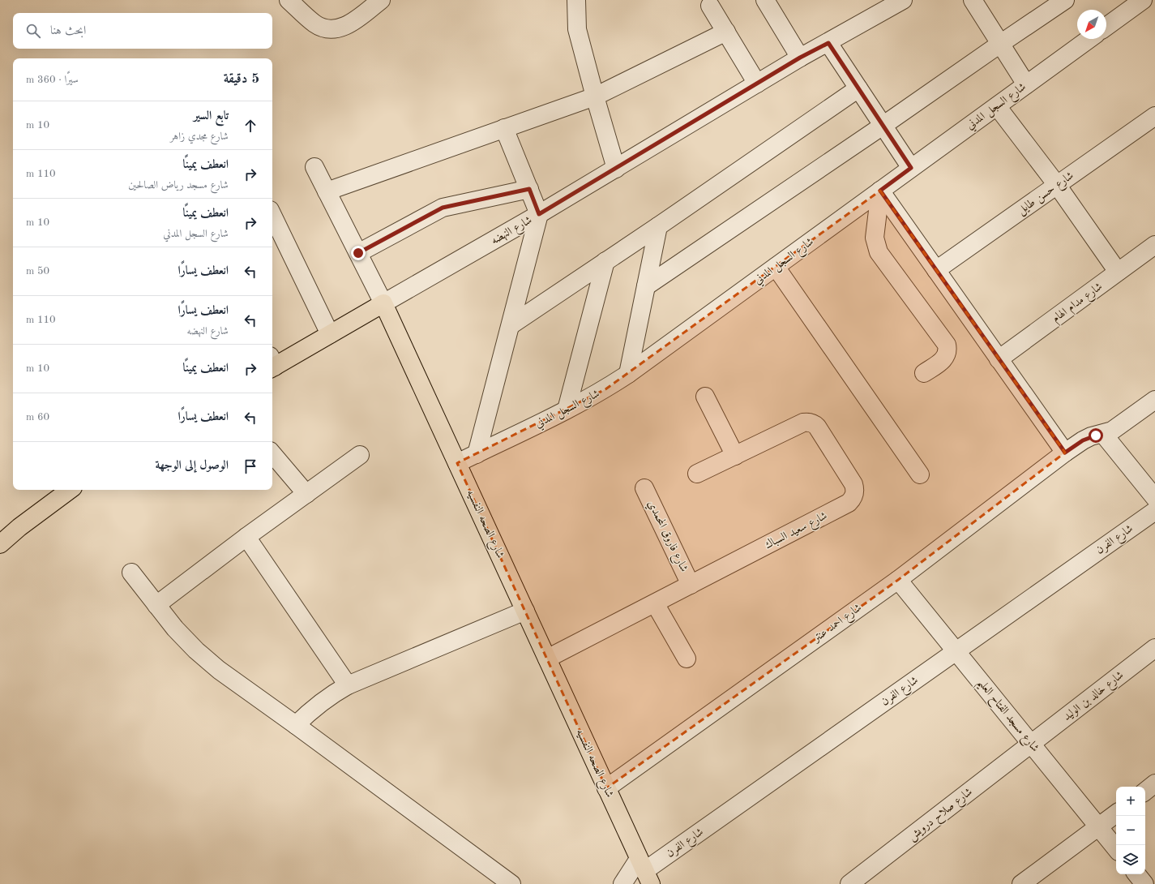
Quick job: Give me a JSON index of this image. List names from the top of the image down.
{
  "streets": {
    "main road": ["شارع النهضه", "شارع الصحه النفسيه"],
    "street": [
      "شارع السجل المدني",
      "شارع حسن طايل",
      "شارع مدام الهام",
      "شارع سعيد السباك",
      "شارع فاروق المحمدي",
      "شارع الفرن",
      "شارع احمد عنتر",
      "شارع خالد بن الوليد",
      "شارع مسجد الفتاح العليم",
      "شارع صلاح درويش"
    ]
  },
  "crossings": [
    ["شارع السجل المدني", "شارع الصحه النفسيه"],
    ["شارع النهضه", "شارع الصحه النفسيه"],
    ["شارع الصحه النفسيه", "شارع سعيد السباك"],
    ["شارع الصحه النفسيه", "شارع الفرن"],
    ["شارع الصحه النفسيه", "شارع احمد عنتر"],
    ["شارع سعيد السباك", "شارع فاروق المحمدي"],
    ["شارع الفرن", "شارع مسجد الفتاح العليم"],
    ["شارع احمد عنتر", "شارع مسجد الفتاح العليم"],
    ["شارع خالد بن الوليد", "شارع مسجد الفتاح العليم"],
    ["شارع خالد بن الوليد", "شارع صلاح درويش"],
    ["شارع مسجد الفتاح العليم", "شارع صلاح درويش"]
  ],
  "north": "bottom left",
  "page": {
    "search": "ابحث هنا",
    "heading": ["5 دقيقة", "سيرًا · 360 m"],
    "list": [
      ["تابع السير", "شارع مجدي زاهر", "10 m"],
      ["انعطف يمينًا", "شارع مسجد رياض الصالحين", "110 m"],
      ["انعطف يمينًا", "شارع السجل المدني", "10 m"],
      ["انعطف يسارًا", "50 m"],
      ["انعطف يسارًا", "شارع النهضه", "110 m"],
      ["انعطف يمينًا", "10 m"],
      ["انعطف يسارًا", "60 m"],
      "الوصول إلى الوجهة"
    ],
    "map_buttons": ["+", "−"]
  }
}
